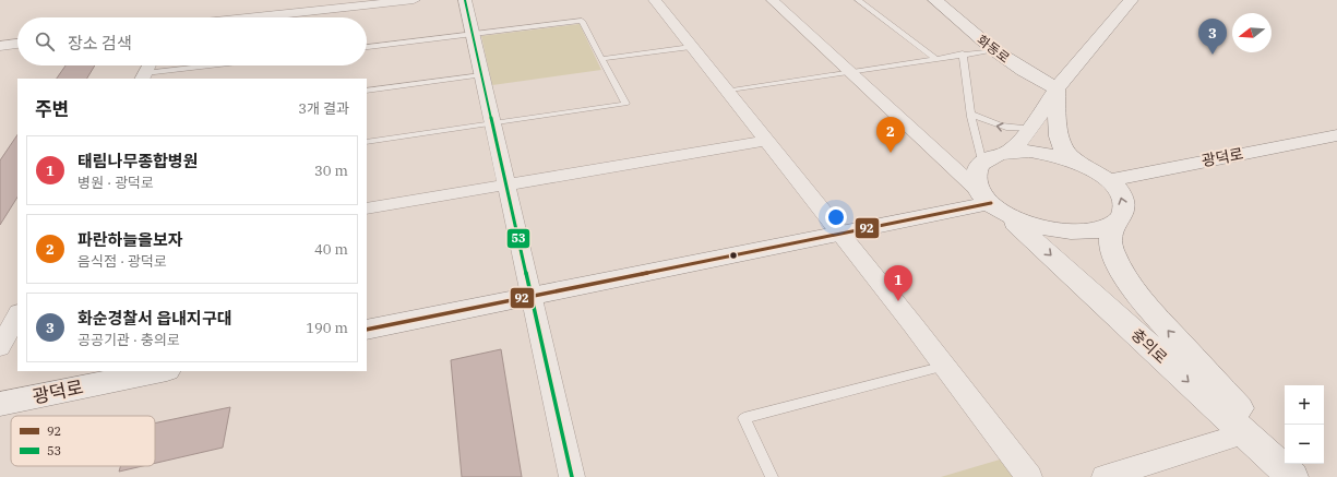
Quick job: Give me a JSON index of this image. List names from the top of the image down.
{
  "streets": {
    "street": ["화동로", "광덕로", "충의로"]
  },
  "lines": ["transit line 53", "transit line 92"],
  "legend": ["92", "53"],
  "north": "left",
  "page": {
    "search": "장소 검색",
    "pins": ["3", "2", "1"],
    "heading": ["주변", "3개 결과"],
    "list": [
      {
        "mark": "1",
        "name": "태림나무종합병원",
        "note": "병원 · 광덕로",
        "value": "30 m"
      },
      {
        "mark": "2",
        "name": "파란하늘을보자",
        "note": "음식점 · 광덕로",
        "value": "40 m"
      },
      {
        "mark": "3",
        "name": "화순경찰서 읍내지구대",
        "note": "공공기관 · 충의로",
        "value": "190 m"
      }
    ],
    "map_buttons": ["+", "−"]
  }
}
